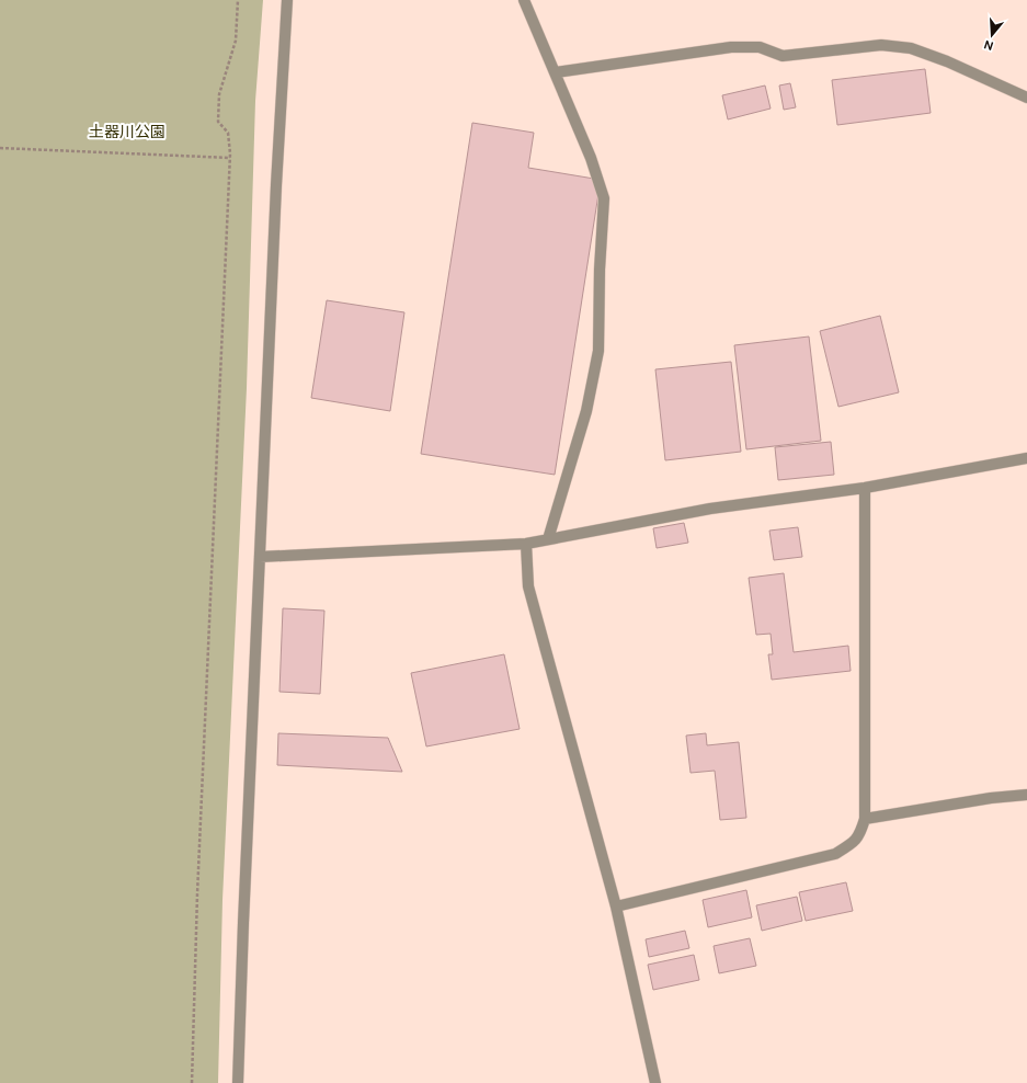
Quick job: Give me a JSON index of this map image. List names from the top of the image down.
{
  "parks": ["土器川公園"],
  "north": "bottom"
}
